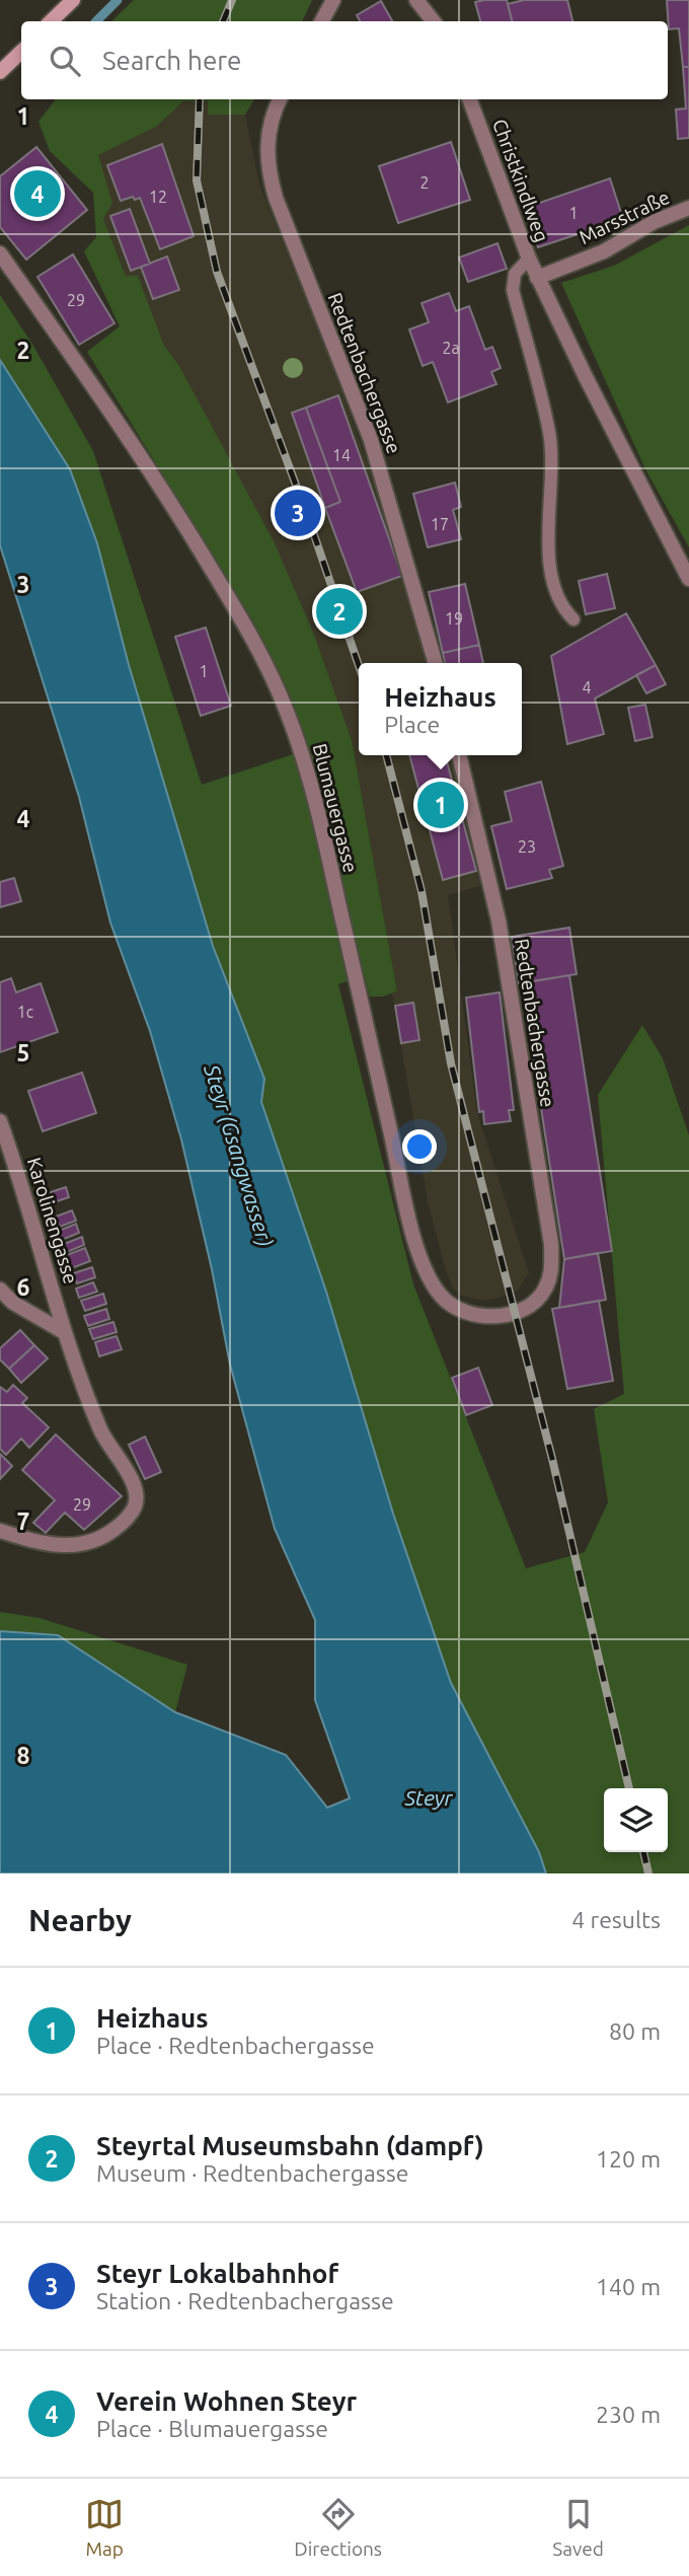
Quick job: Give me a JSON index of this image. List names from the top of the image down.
{
  "streets": {
    "street": [
      "Christkindlweg",
      "Marsstraße",
      "Redtenbachergasse",
      "Blumauergasse",
      "Karolinengasse"
    ]
  },
  "crossings": [
    ["Christkindlweg", "Marsstraße"],
    ["Redtenbachergasse", "Blumauergasse"]
  ],
  "water": ["Steyr (Gsangwasser)", "Steyr"],
  "house_numbers": [
    "2",
    "12",
    "1",
    "29",
    "2a",
    "14",
    "17",
    "19",
    "1",
    "4",
    "23",
    "1c",
    "29"
  ],
  "page": {
    "search": "Search here",
    "pins": [
      "4",
      "3",
      "2",
      "1"
    ],
    "popup": ["Heizhaus", "Place"],
    "heading": ["Nearby", "4 results"],
    "list": [
      {
        "mark": "1",
        "name": "Heizhaus",
        "note": "Place · Redtenbachergasse",
        "value": "80 m"
      },
      {
        "mark": "2",
        "name": "Steyrtal Museumsbahn (dampf)",
        "note": "Museum · Redtenbachergasse",
        "value": "120 m"
      },
      {
        "mark": "3",
        "name": "Steyr Lokalbahnhof",
        "note": "Station · Redtenbachergasse",
        "value": "140 m"
      },
      {
        "mark": "4",
        "name": "Verein Wohnen Steyr",
        "note": "Place · Blumauergasse",
        "value": "230 m"
      }
    ],
    "nav": ["Map", "Directions", "Saved"]
  },
  "grid": {
    "rows": [
      "1",
      "2",
      "3",
      "4",
      "5",
      "6",
      "7",
      "8"
    ]
  }
}
